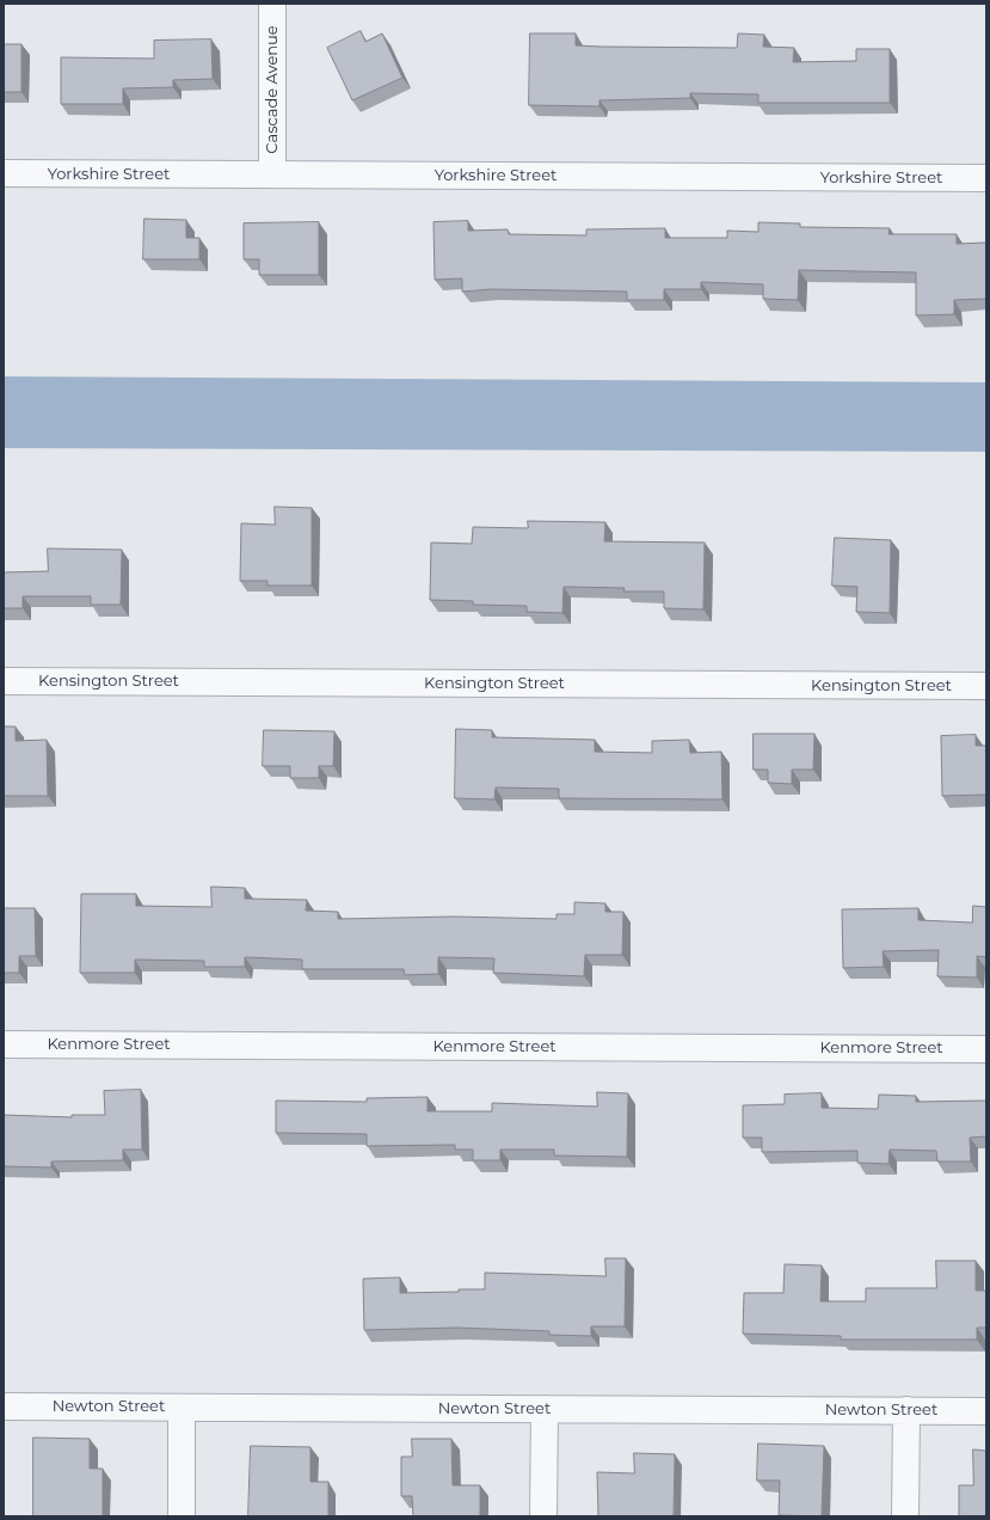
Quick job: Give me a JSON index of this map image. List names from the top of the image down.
{
  "streets": {
    "street": [
      "Cascade Avenue",
      "Yorkshire Street",
      "Kensington Street",
      "Kenmore Street",
      "Newton Street"
    ]
  },
  "crossings": [
    ["Cascade Avenue", "Yorkshire Street"]
  ]
}
